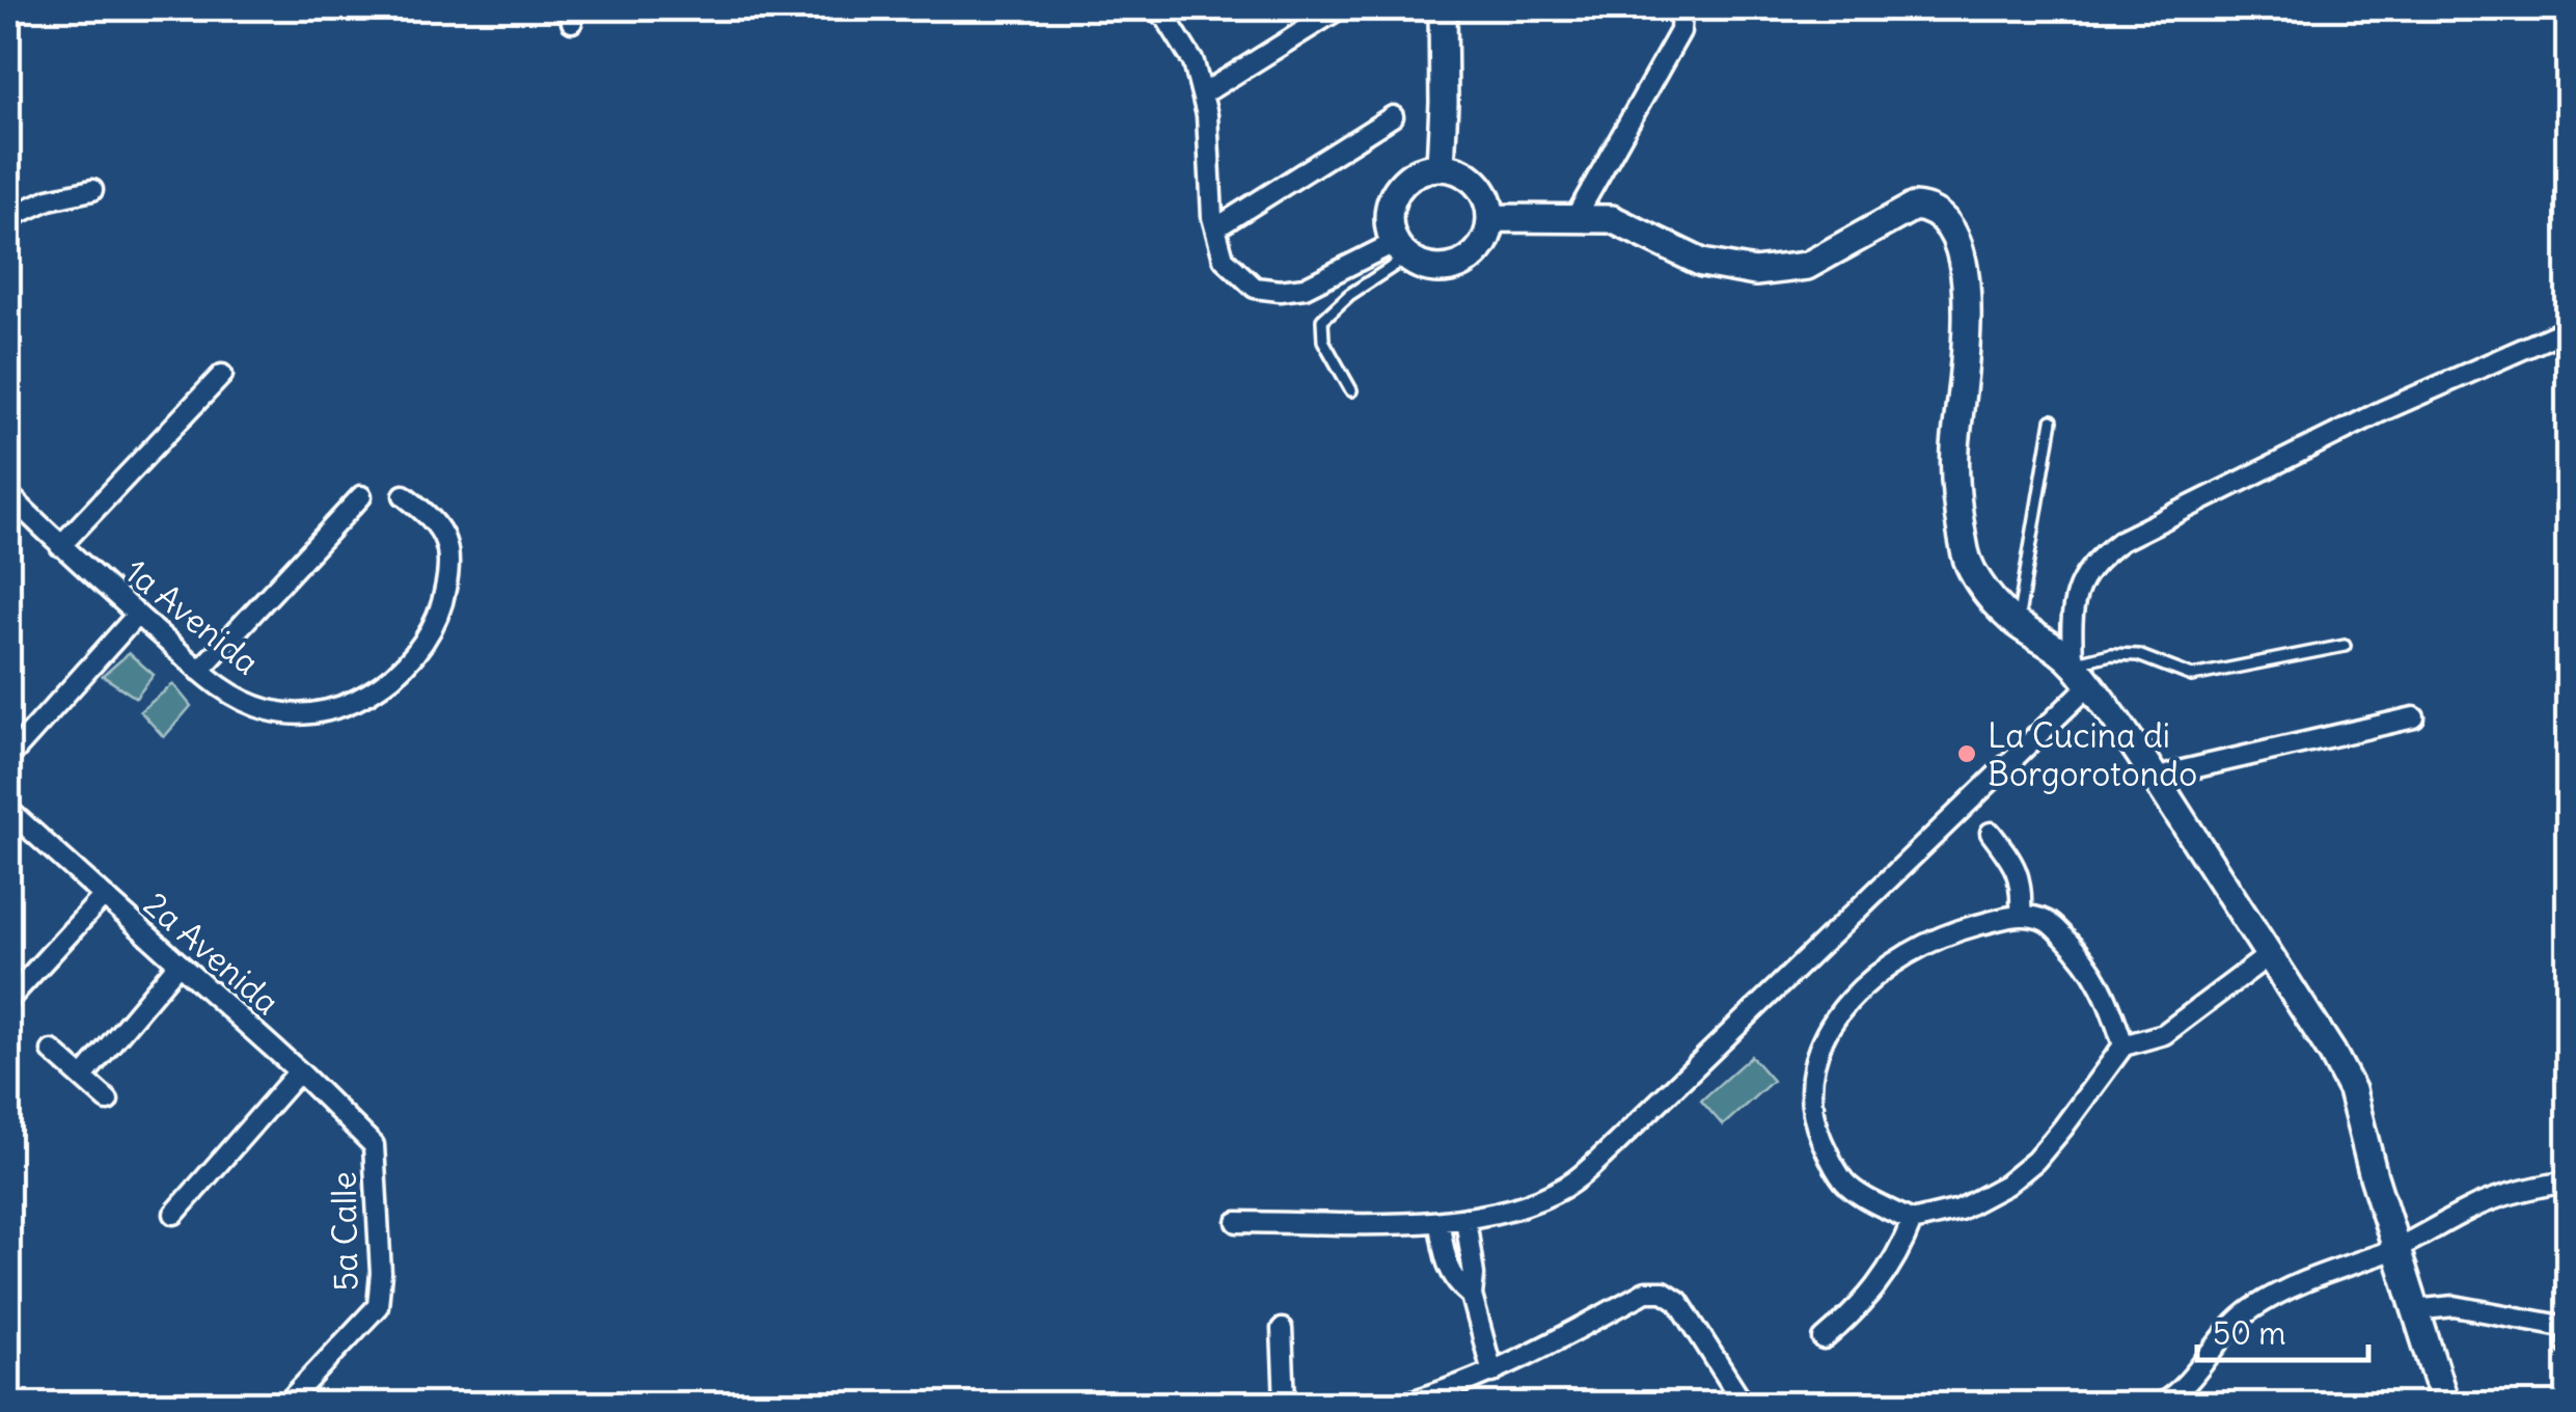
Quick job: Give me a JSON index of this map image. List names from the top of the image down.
{
  "streets": {
    "street": ["1a Avenida", "2a Avenida", "5a Calle"]
  },
  "crossings": [
    ["2a Avenida", "5a Calle"]
  ],
  "places": ["La Cucina di Borgorotondo"],
  "scale_bar": "50 m"
}
